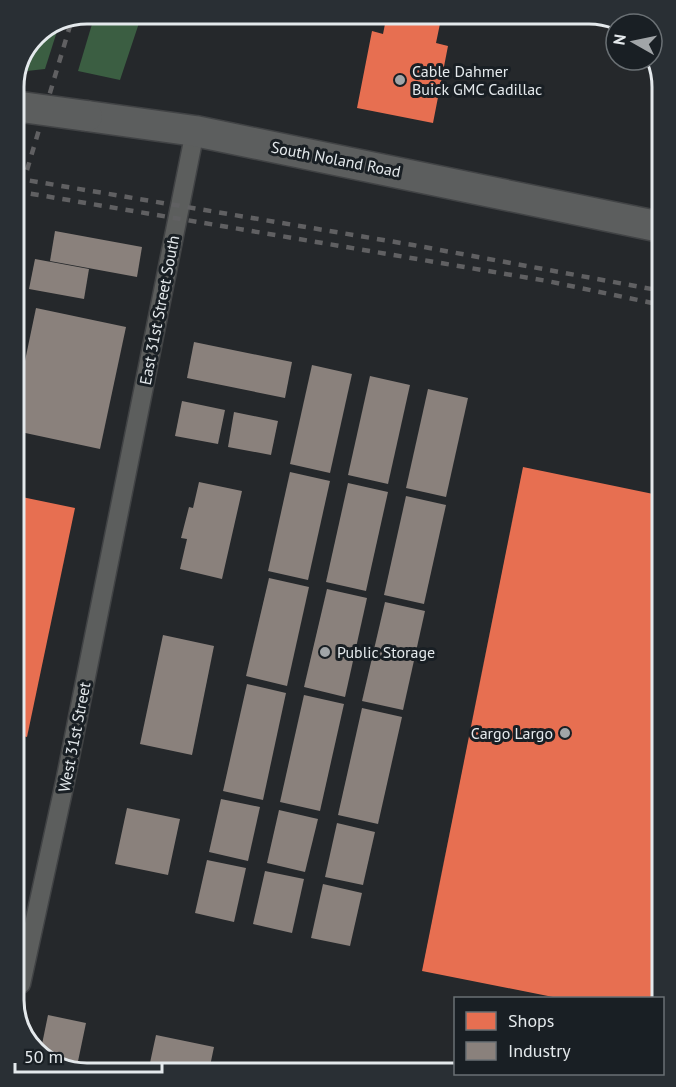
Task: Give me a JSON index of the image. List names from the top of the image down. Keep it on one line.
{"streets":{"main road":["South Noland Road"],"street":["East 31st Street South","West 31st Street"]},"crossings":[["South Noland Road","East 31st Street South"],["East 31st Street South","West 31st Street"]],"places":["Cable Dahmer Buick GMC Cadillac","Public Storage","Cargo Largo"],"legend":["Shops","Industry"],"scale_bar":"50 m","north":"left"}
